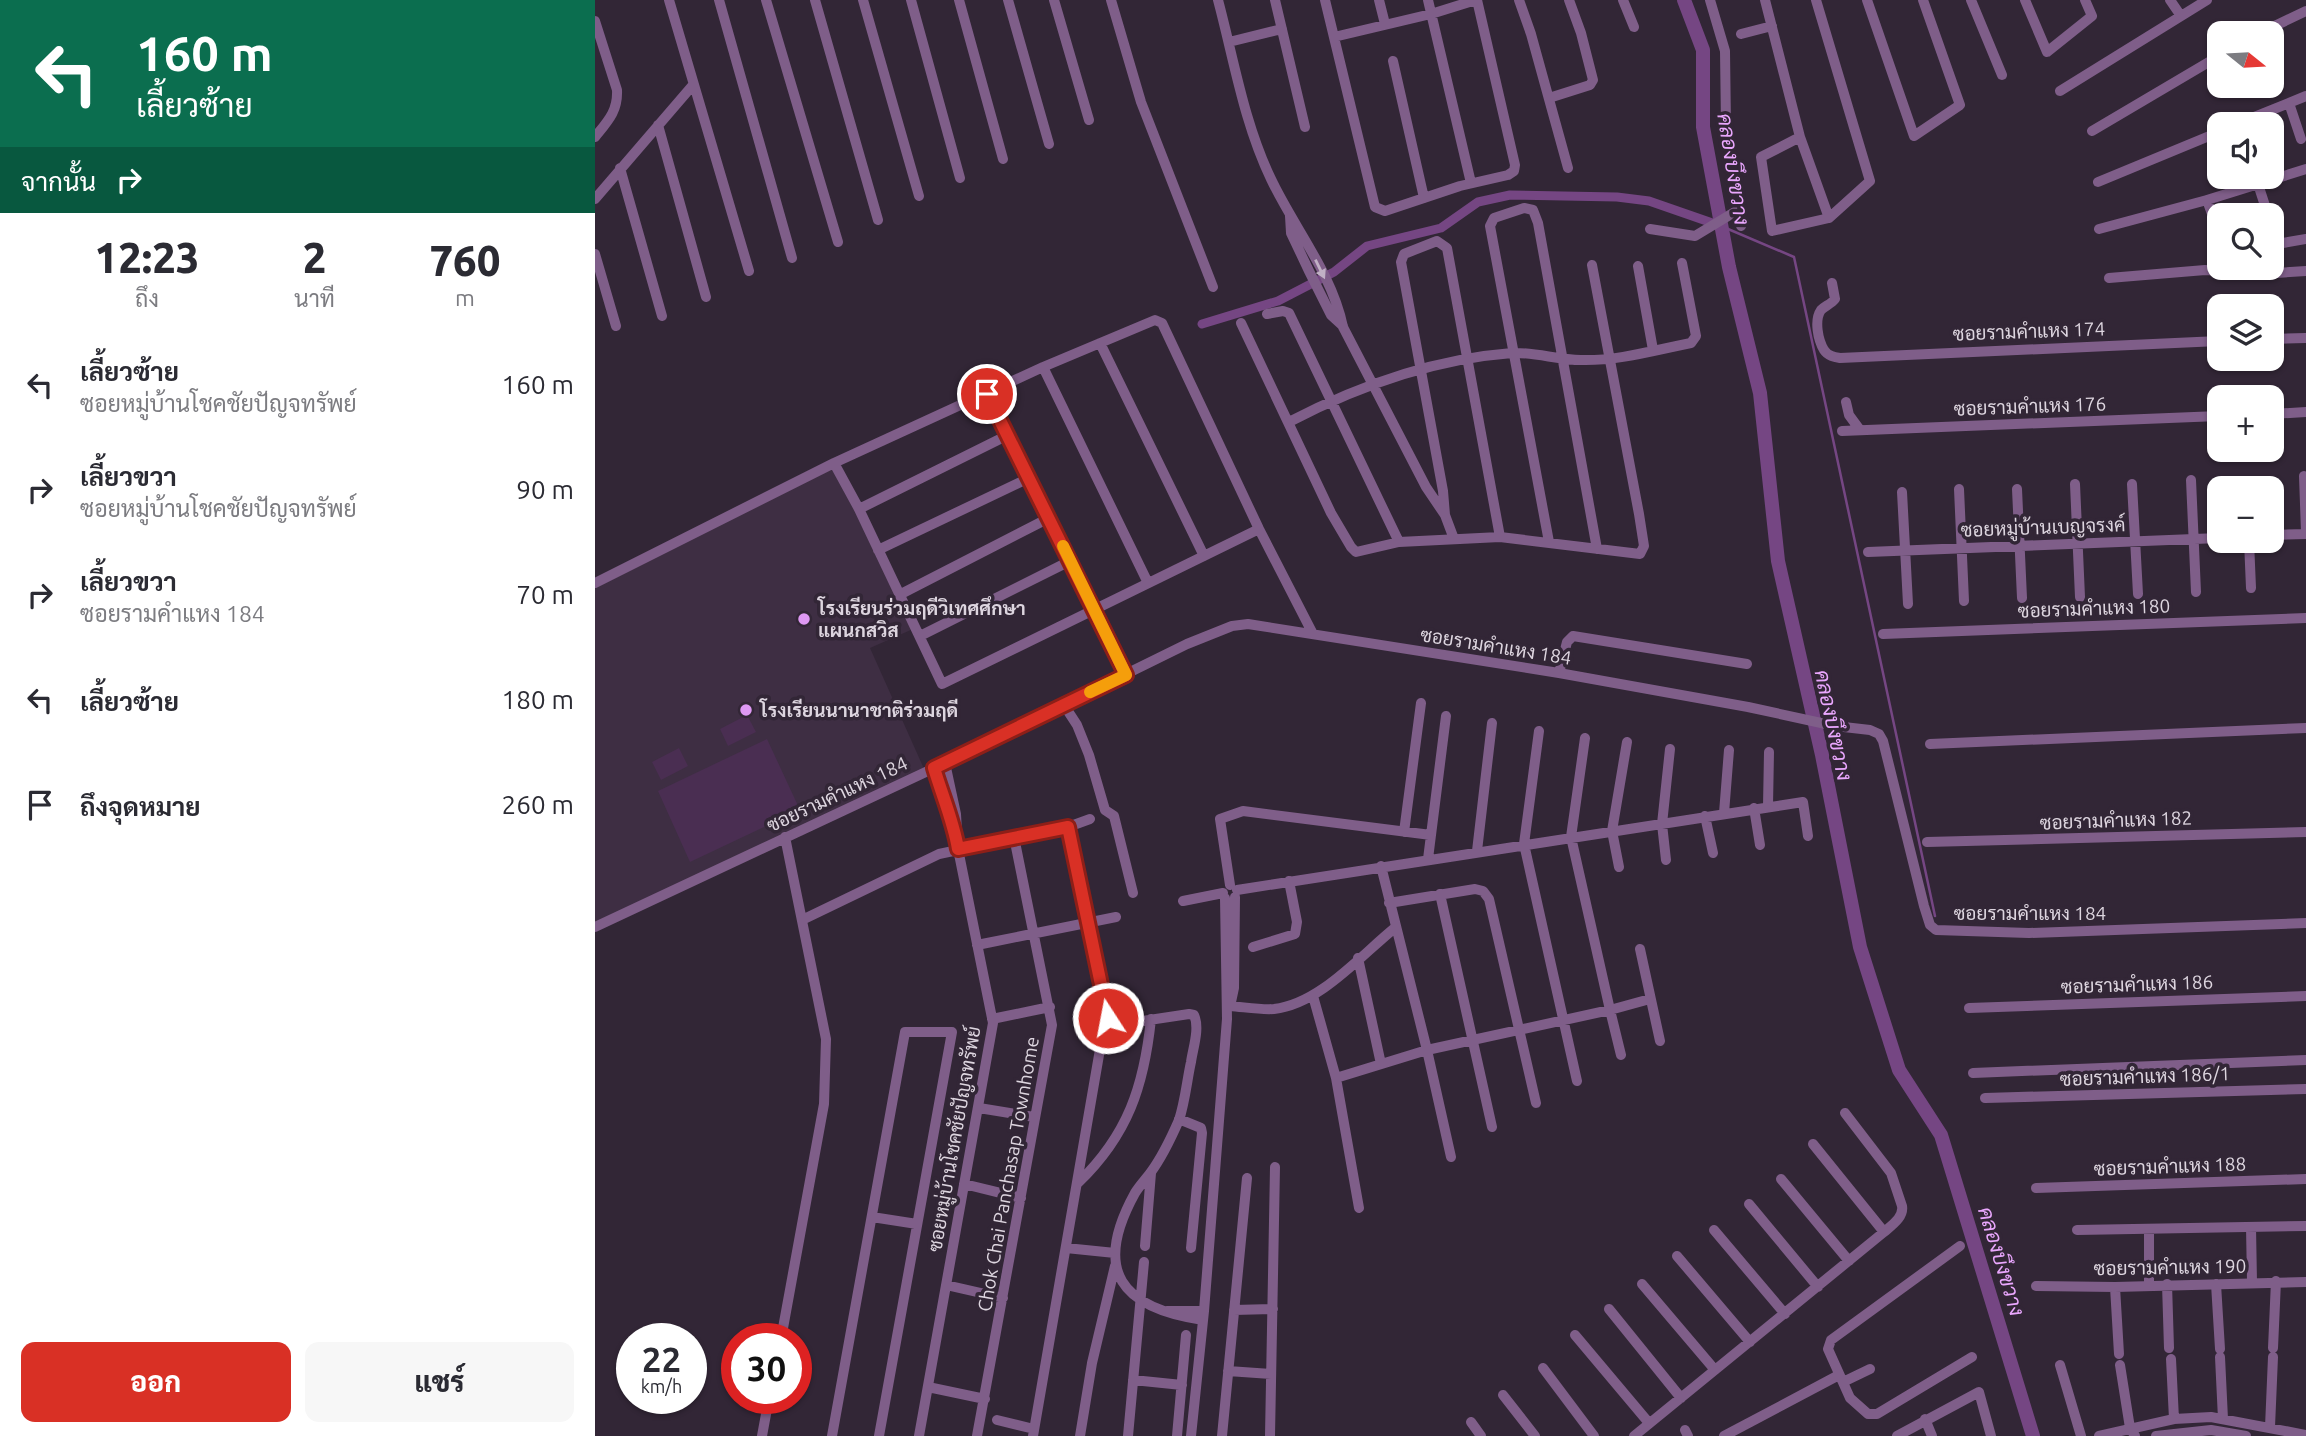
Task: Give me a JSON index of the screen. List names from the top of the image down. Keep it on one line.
{"streets":{"street":["ซอยรามคำแหง 174","ซอยรามคำแหง 176","ซอยหมู่บ้านเบญจรงค์","ซอยรามคำแหง 180","ซอยรามคำแหง 184","ซอยรามคำแหง 182","ซอยรามคำแหง 186","ซอยรามคำแหง 186/1","ซอยหมู่บ้านโชคชัยปัญจทรัพย์","ซอยรามคำแหง 188","Chok Chai Panchasap Townhome","ซอยรามคำแหง 190"]},"crossings":[["ซอยรามคำแหง 184","ซอยหมู่บ้านโชคชัยปัญจทรัพย์"]],"water":["คลองบึงขวาง"],"places":["โรงเรียนร่วมฤดีวิเทศศึกษา แผนกสวิส","โรงเรียนนานาชาติร่วมฤดี"],"north":"right","page":{"turn":["160 m","เลี้ยวซ้าย"],"map_buttons":["+","−"],"then":"จากนั้น","eta":["12:23","ถึง","2","นาที","760","m"],"list":[{"name":"เลี้ยวซ้าย","note":"ซอยหมู่บ้านโชคชัยปัญจทรัพย์","value":"160 m"},{"name":"เลี้ยวขวา","note":"ซอยหมู่บ้านโชคชัยปัญจทรัพย์","value":"90 m"},{"name":"เลี้ยวขวา","note":"ซอยรามคำแหง 184","value":"70 m"},{"name":"เลี้ยวซ้าย","value":"180 m"},{"name":"ถึงจุดหมาย","value":"260 m"}],"speed":"22 km/h","limit":"30","buttons":["ออก","แชร์"]}}
